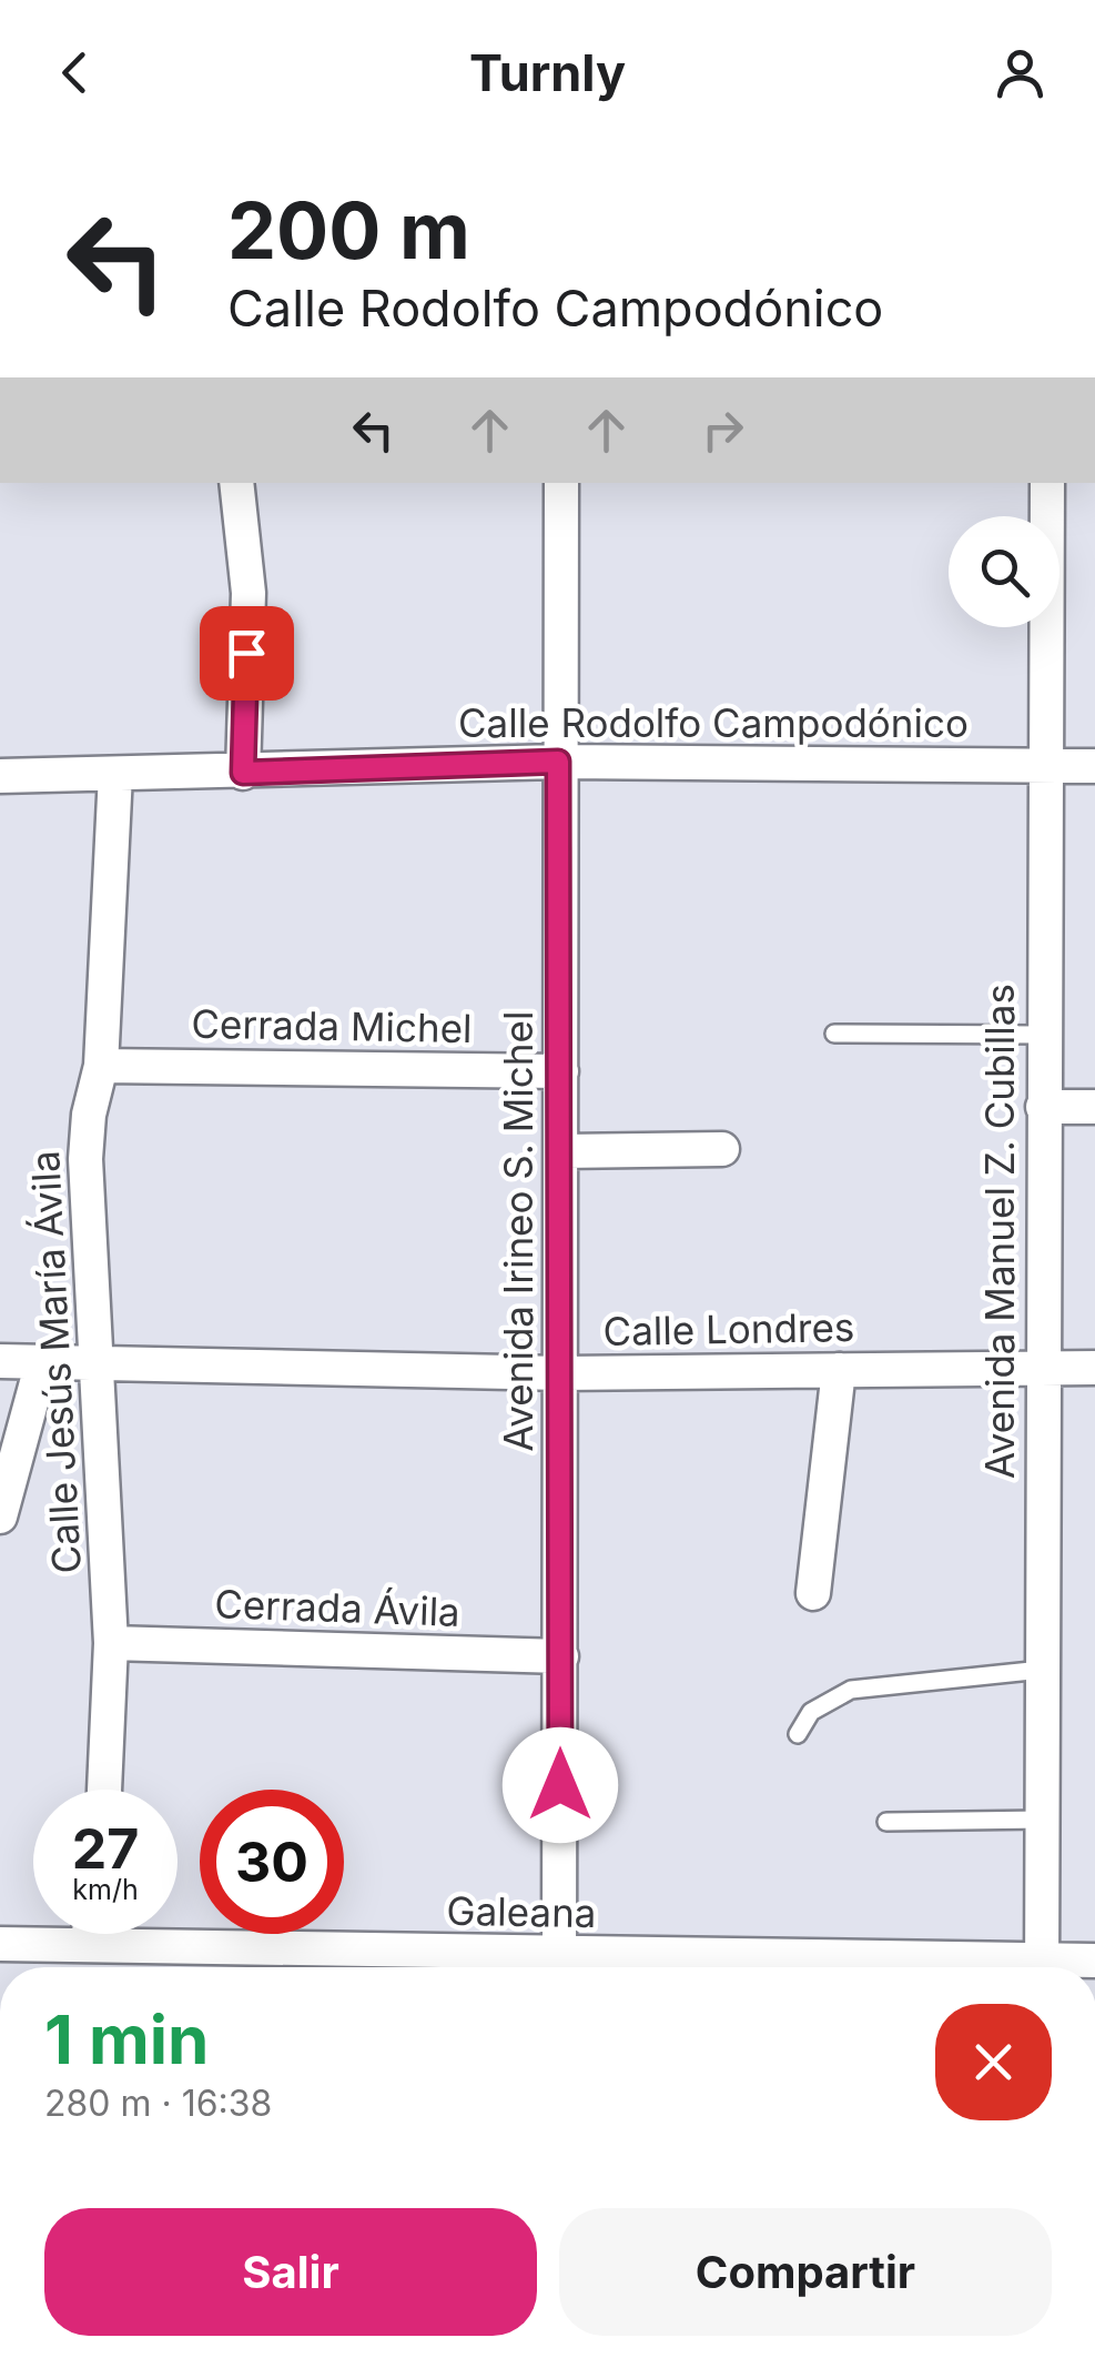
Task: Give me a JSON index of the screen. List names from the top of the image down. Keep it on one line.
{"streets":{"street":["Calle Rodolfo Campodónico","Cerrada Michel","Avenida Irineo S. Michel","Avenida Manuel Z. Cubillas","Calle Londres","Calle Jesús María Ávila","Cerrada Ávila","Galeana"]},"crossings":[["Calle Rodolfo Campodónico","Avenida Irineo S. Michel"],["Calle Rodolfo Campodónico","Avenida Manuel Z. Cubillas"],["Calle Rodolfo Campodónico","Calle Jesús María Ávila"],["Cerrada Michel","Avenida Irineo S. Michel"],["Cerrada Michel","Calle Jesús María Ávila"],["Avenida Irineo S. Michel","Calle Londres"],["Avenida Irineo S. Michel","Cerrada Ávila"],["Avenida Manuel Z. Cubillas","Calle Londres"],["Calle Londres","Calle Jesús María Ávila"],["Calle Jesús María Ávila","Cerrada Ávila"]],"page":{"header":"Turnly","turn":["200 m","Calle Rodolfo Campodónico"],"speed":"27 km/h","limit":"30","heading":["1 min","280 m · 16:38"],"buttons":["Salir","Compartir"]}}
